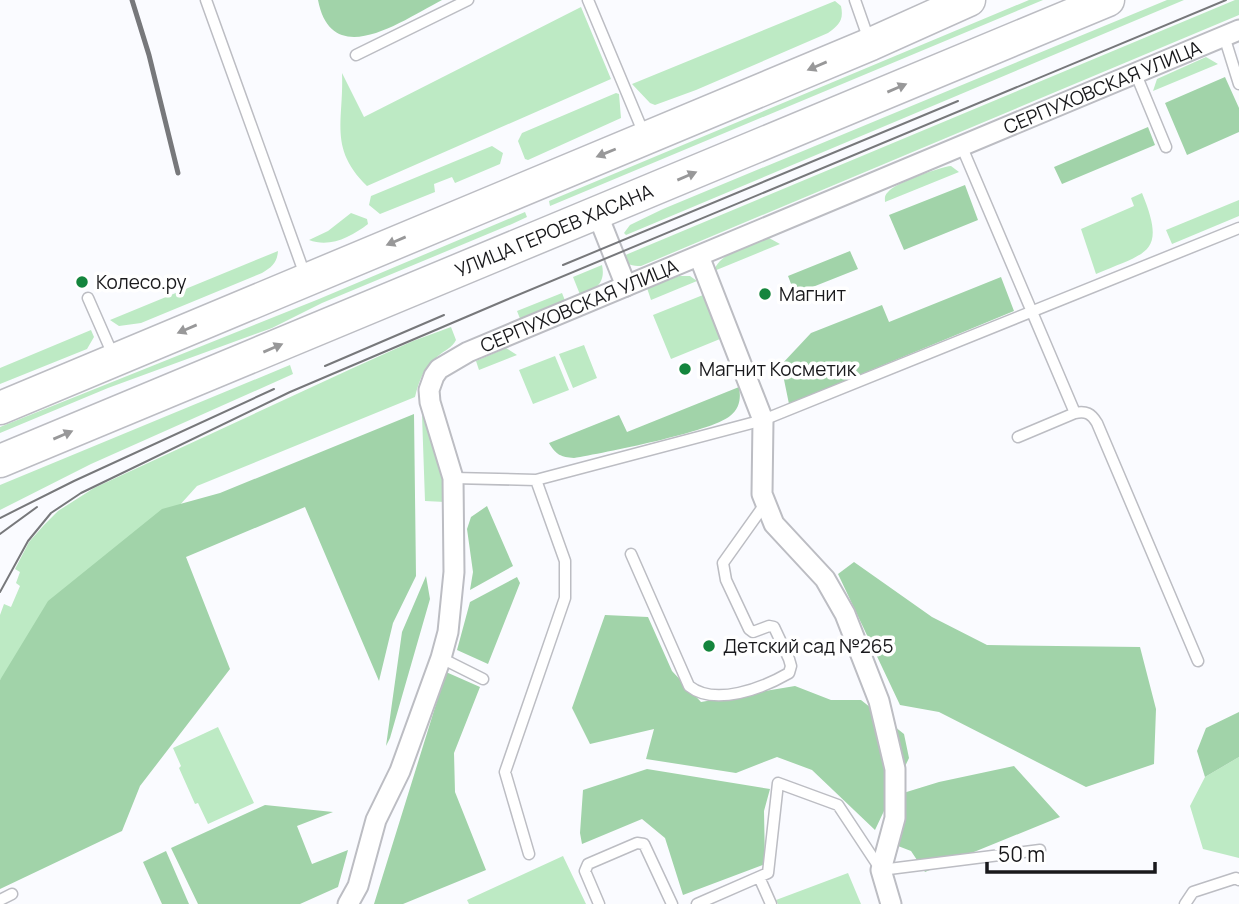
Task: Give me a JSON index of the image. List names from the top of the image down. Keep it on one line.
{"streets":{"main road":["УЛИЦА ГЕРОЕВ ХАСАНА"],"street":["СЕРПУХОВСКАЯ УЛИЦА"]},"places":["Колесо.ру","Магнит","Магнит Косметик","Детский сад №265"],"scale_bar":"50 m"}
